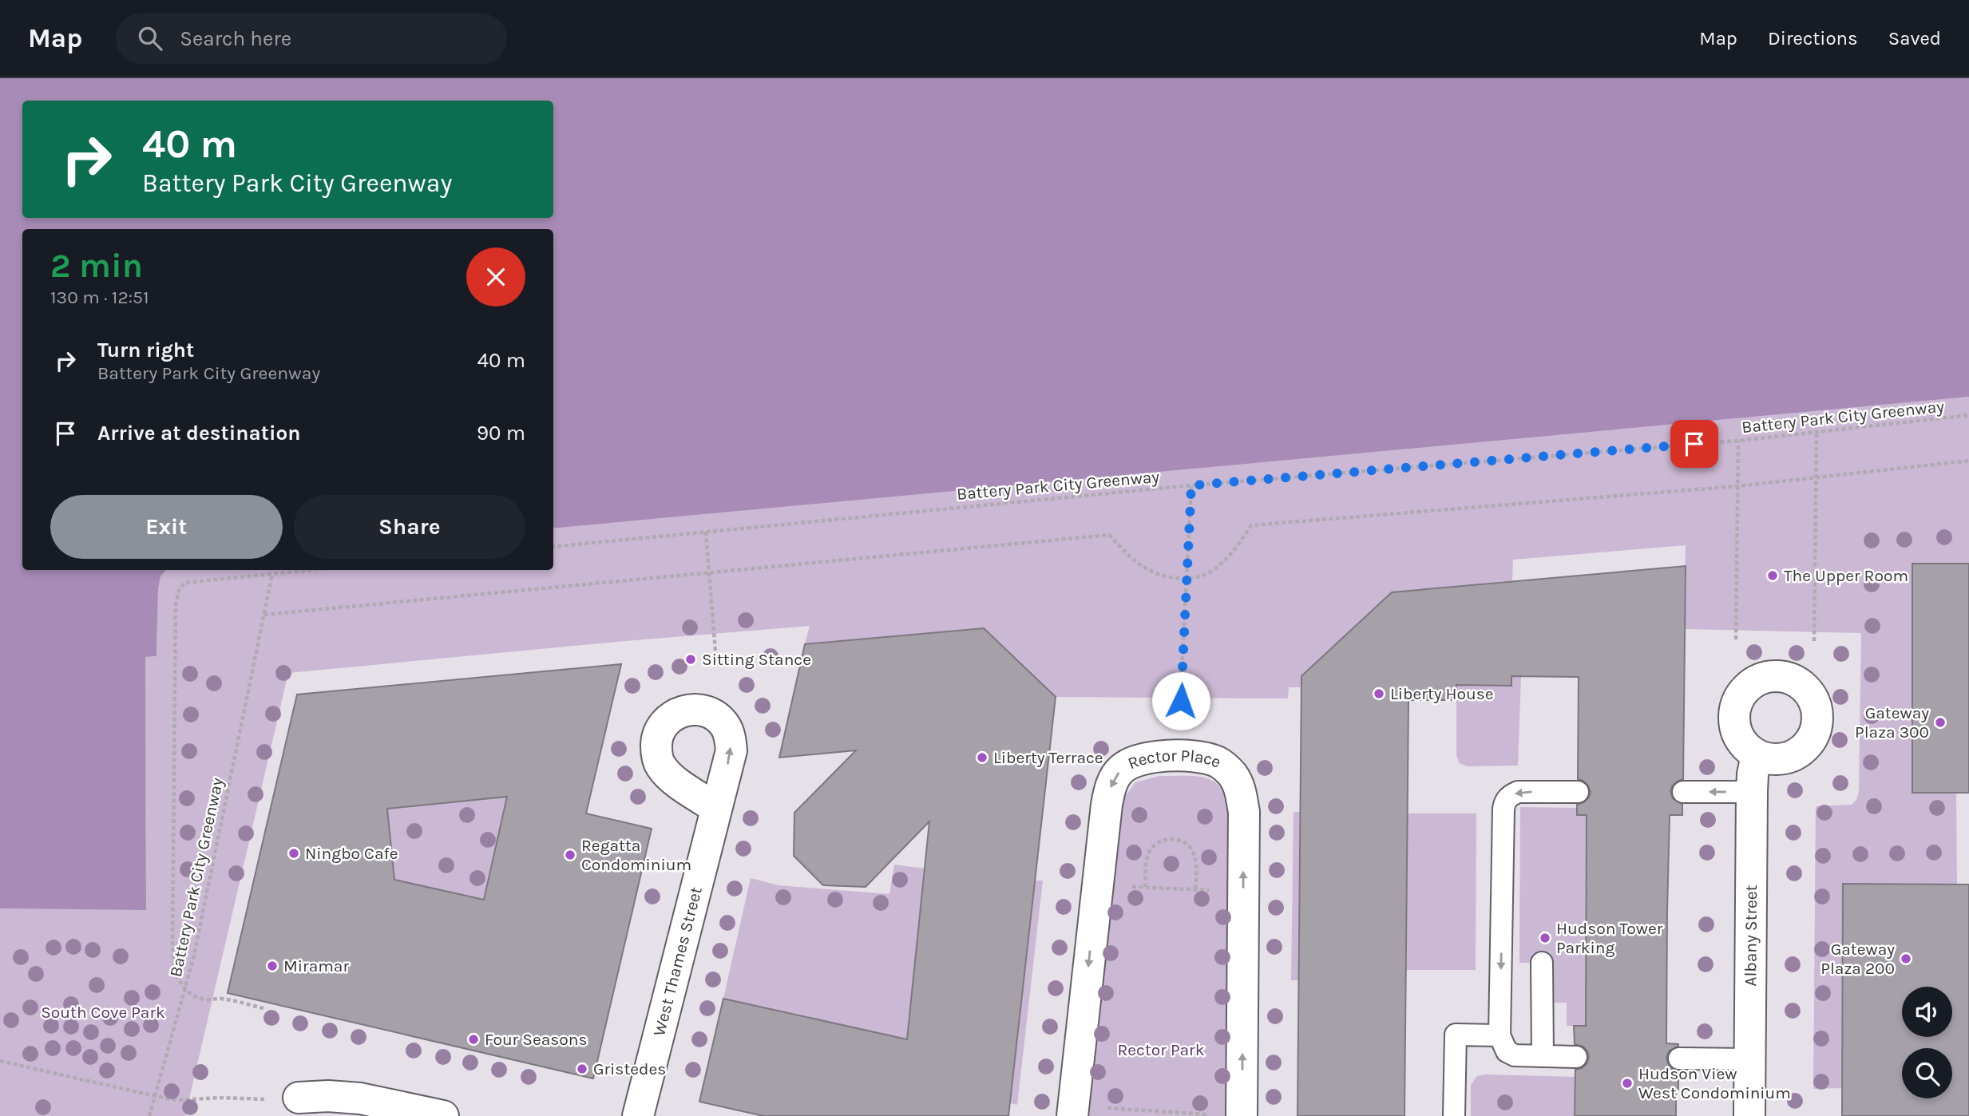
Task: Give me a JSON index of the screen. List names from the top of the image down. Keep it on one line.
{"streets":{"street":["Rector Place","Albany Street","West Thames Street"],"path":["Battery Park City Greenway"]},"parks":["South Cove Park","Rector Park"],"places":["The Upper Room","Sitting Stance","Liberty House","Gateway Plaza 300","Liberty Terrace","Ningbo Cafe","Regatta Condominium","Hudson Tower Parking","Gateway Plaza 200","Miramar","Four Seasons","Gristedes","Hudson View West Condominium"],"page":{"header":"Map","search":"Search here","nav":["Map","Directions","Saved"],"turn":["40 m","Battery Park City Greenway"],"heading":["2 min","130 m · 12:51"],"list":[{"name":"Turn right","note":"Battery Park City Greenway","value":"40 m"},{"name":"Arrive at destination","value":"90 m"}],"buttons":["Exit","Share"]}}
